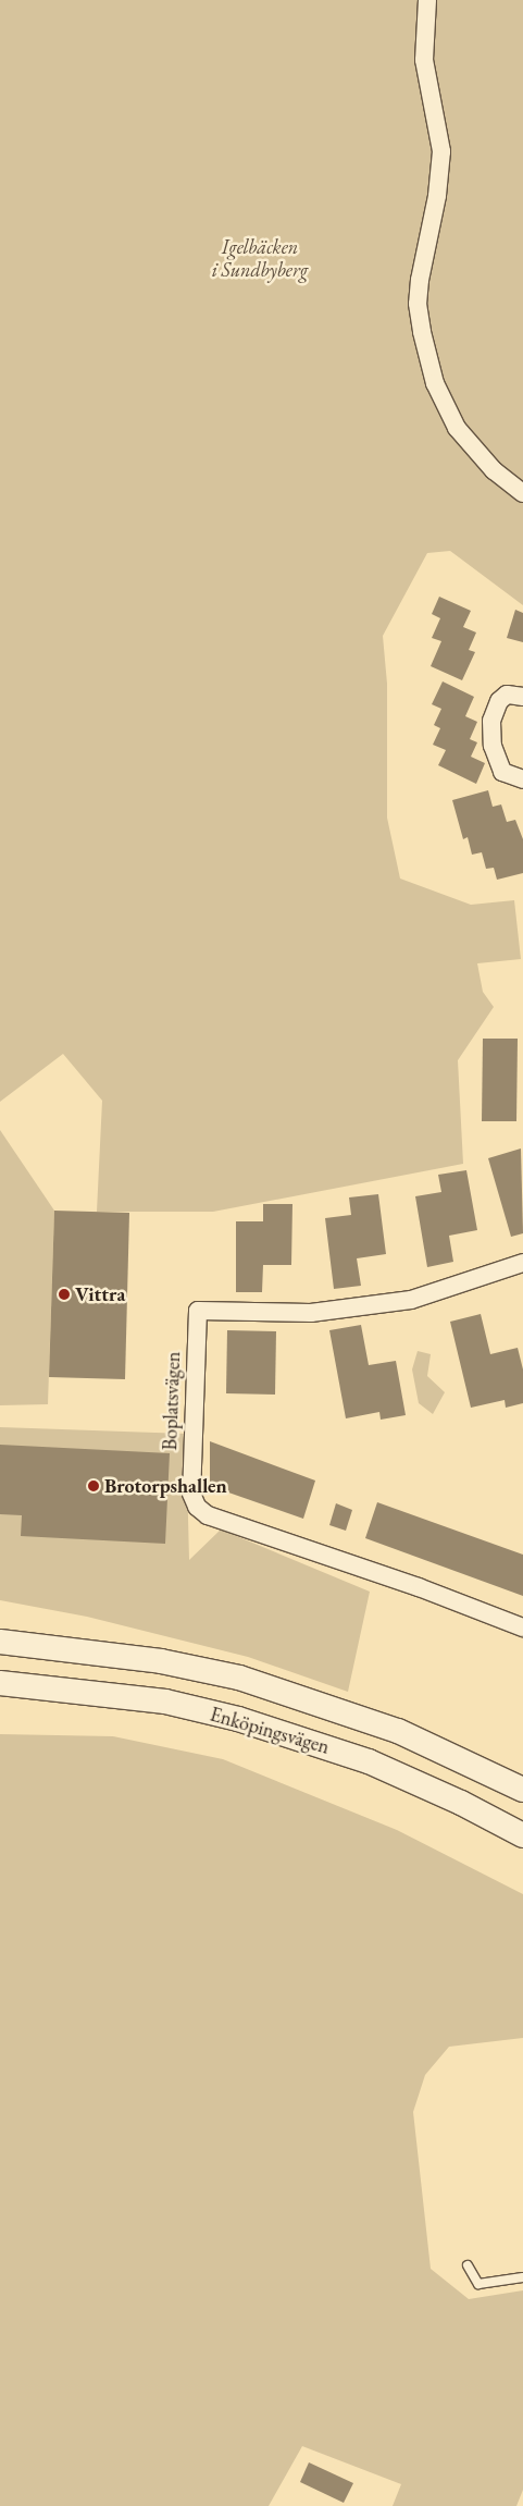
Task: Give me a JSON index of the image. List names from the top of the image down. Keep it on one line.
{"streets":{"main road":["Enköpingsvägen"],"street":["Boplatsvägen"]},"parks":["Igelbäcken i Sundbyberg"],"places":["Vittra","Brotorpshallen"]}
